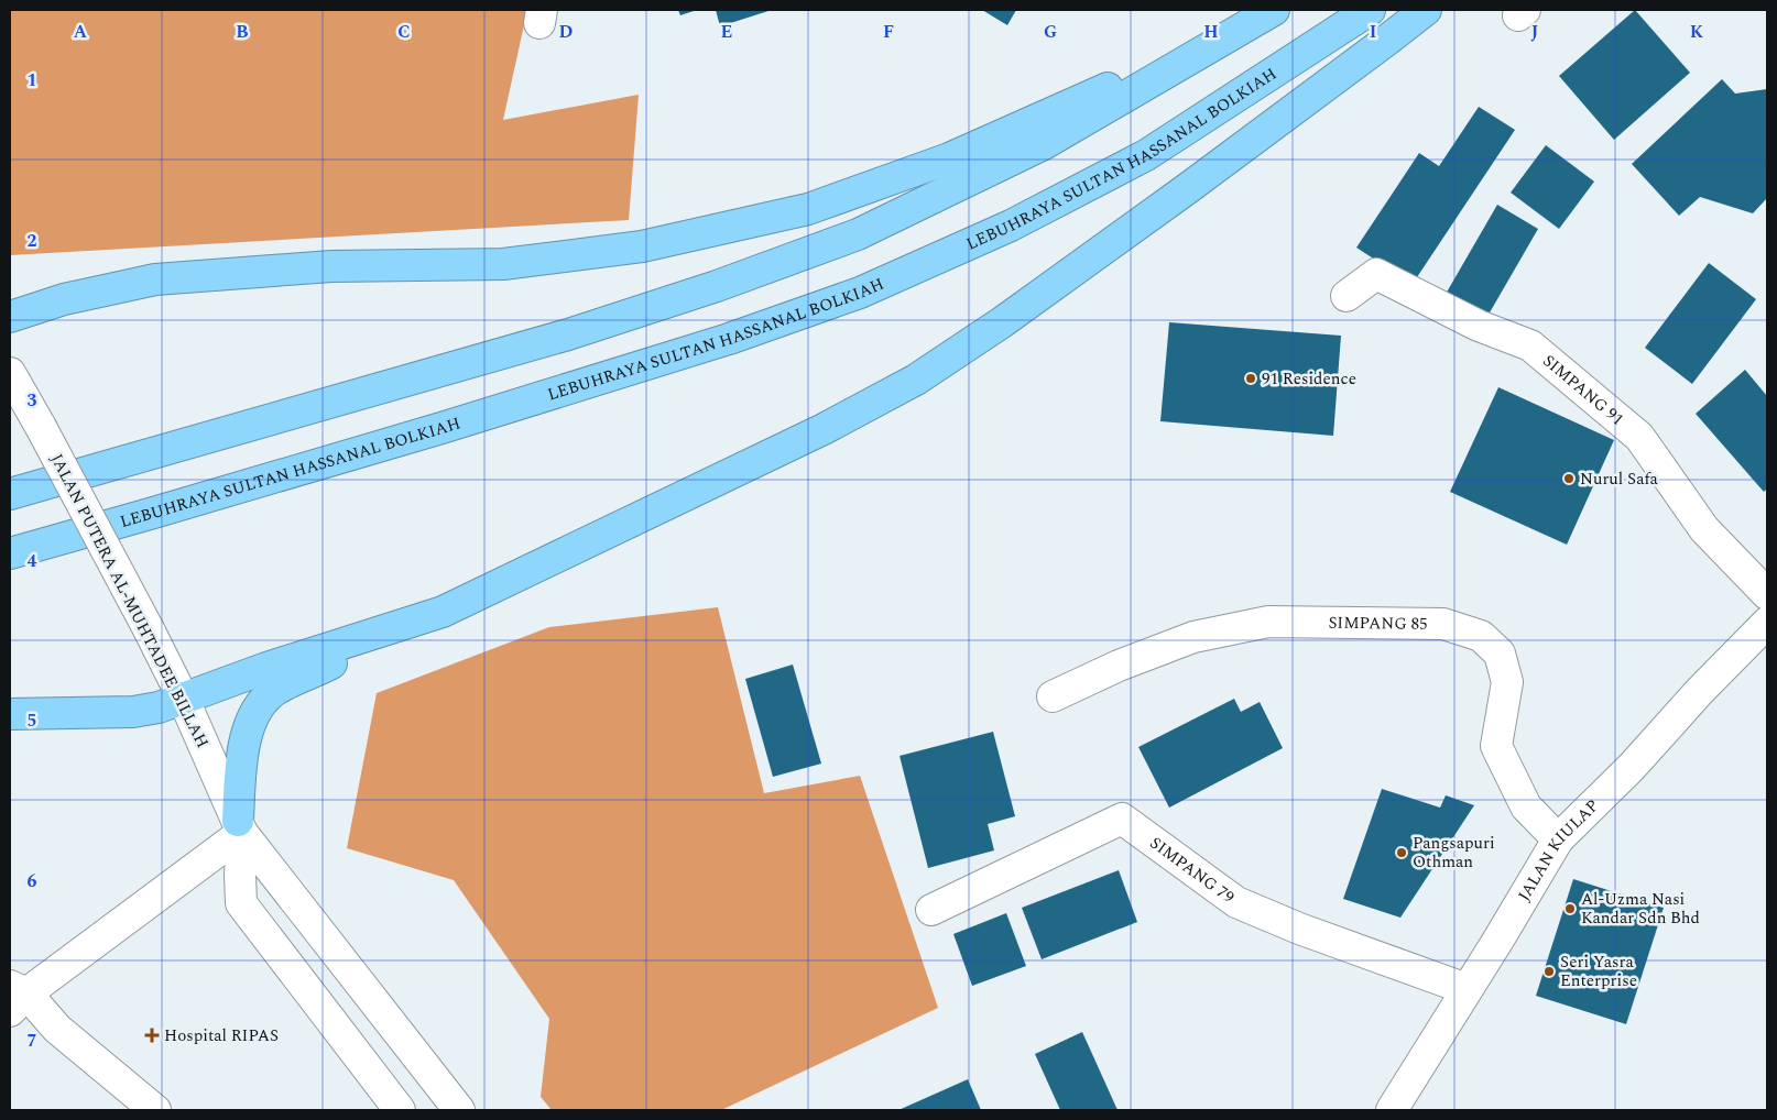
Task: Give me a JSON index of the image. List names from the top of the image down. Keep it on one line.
{"streets":{"highway":["LEBUHRAYA SULTAN HASSANAL BOLKIAH"],"street":["SIMPANG 91","JALAN PUTERA AL-MUHTADEE BILLAH","SIMPANG 85","JALAN KIULAP","SIMPANG 79"]},"crossings":[["SIMPANG 85","JALAN KIULAP"],["JALAN KIULAP","SIMPANG 79"]],"places":{"other":["91 Residence","Nurul Safa","Pangsapuri Othman","Al-Uzma Nasi Kandar Sdn Bhd","Seri Yasra Enterprise"],"health":["Hospital RIPAS"]},"grid":{"columns":["A","B","C","D","E","F","G","H","I","J","K"],"rows":["1","2","3","4","5","6","7"]}}
